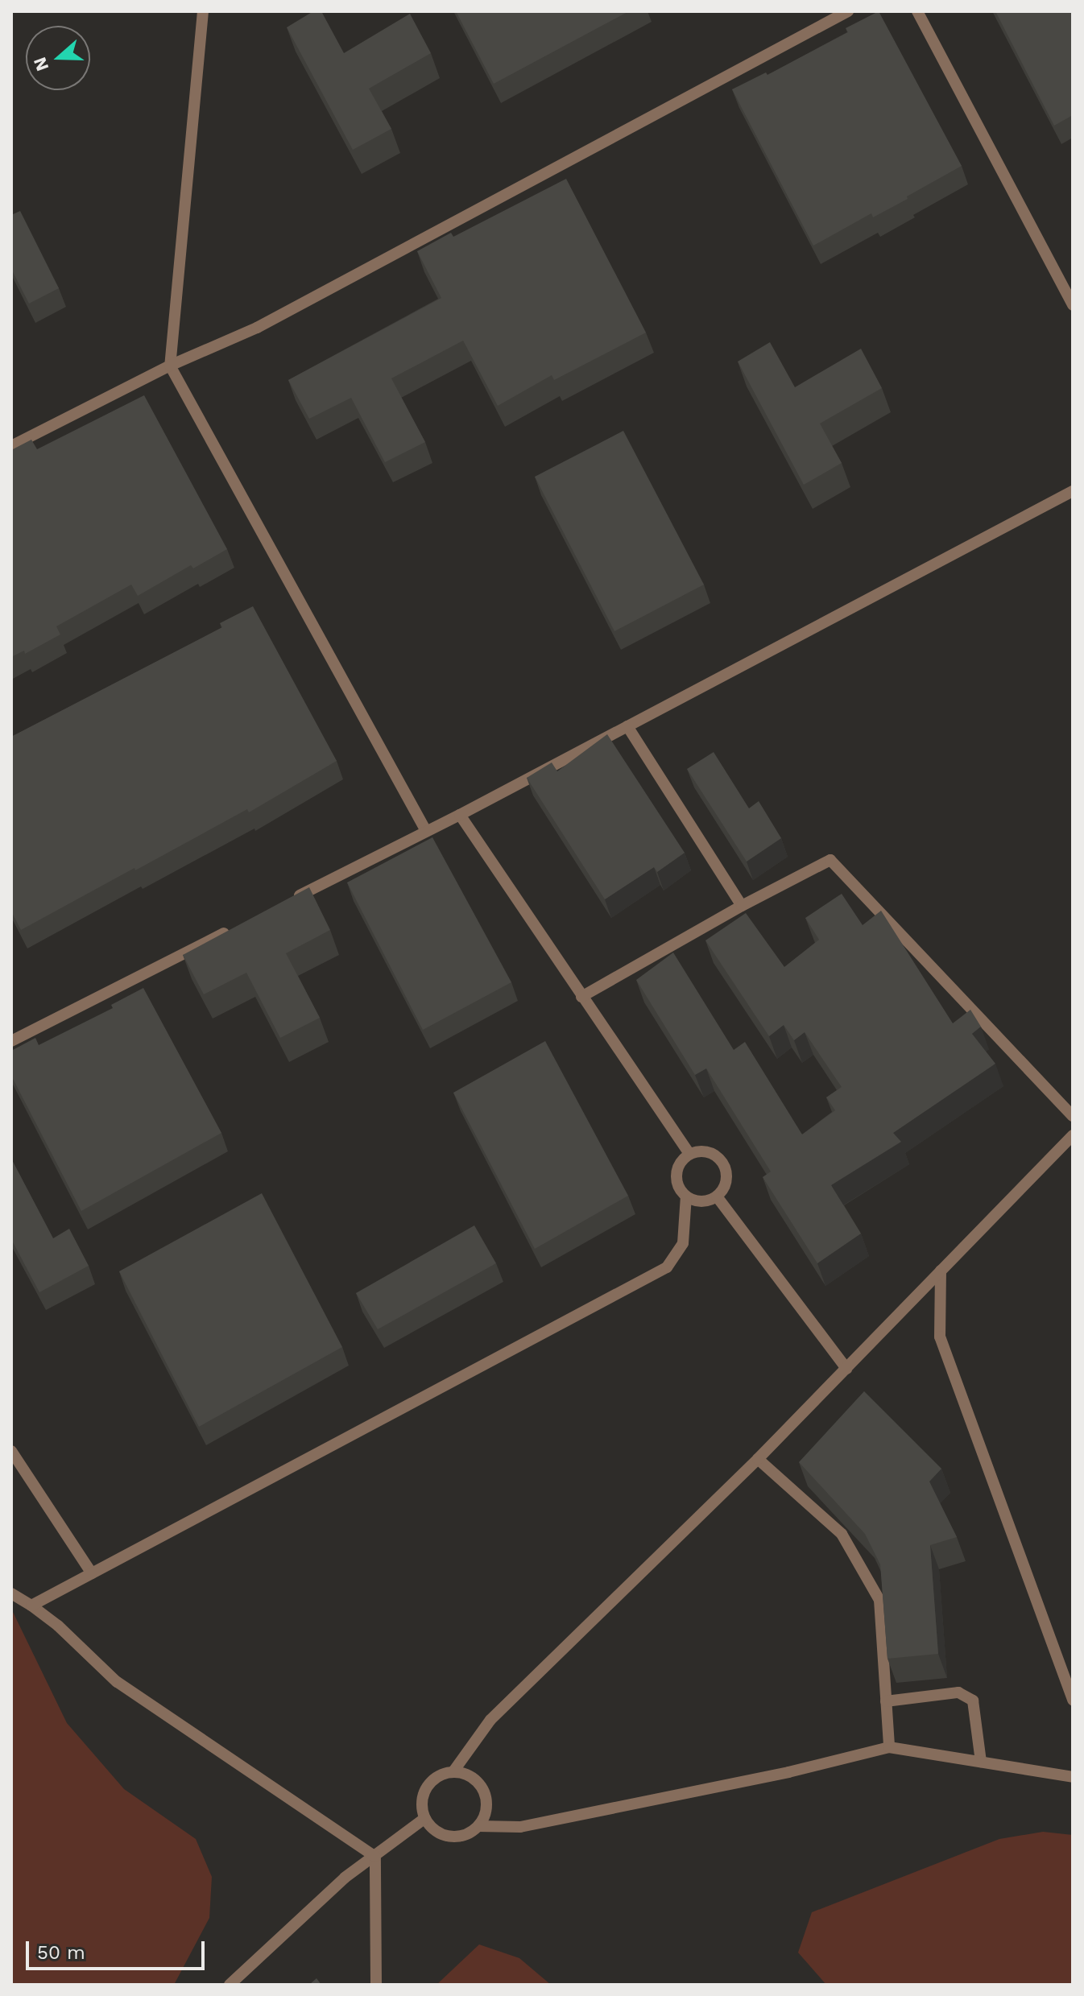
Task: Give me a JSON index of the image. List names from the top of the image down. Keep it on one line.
{"scale_bar":"50 m","north":"left"}
